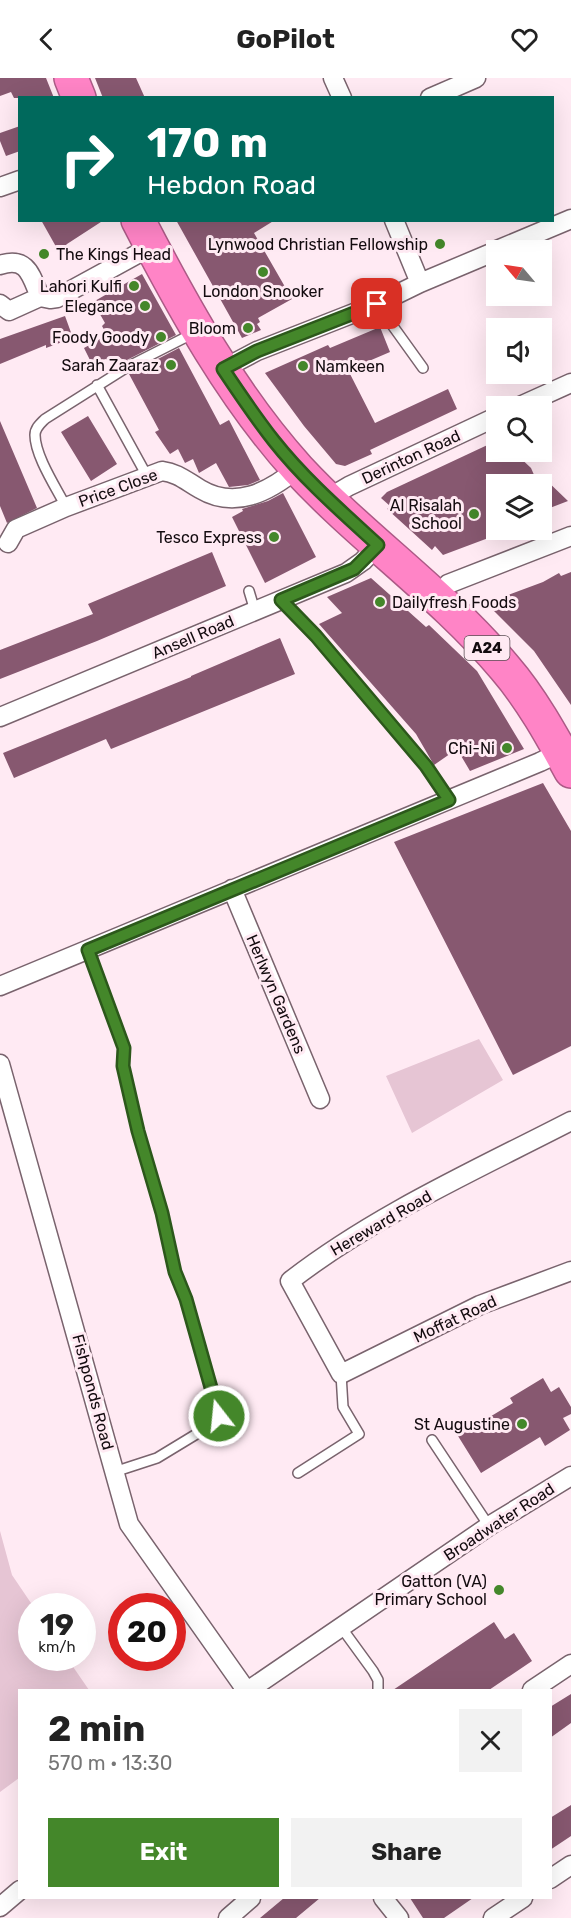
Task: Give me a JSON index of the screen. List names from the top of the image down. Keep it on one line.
{"streets":{"highway":["A24"],"street":["Derinton Road","Price Close","Ansell Road","Herlwyn Gardens","Hereward Road","Moffat Road","Fishponds Road","Broadwater Road"]},"crossings":[["Derinton Road","A24"],["Price Close","A24"],["Ansell Road","A24"],["Hereward Road","Moffat Road"]],"places":["Lynwood Christian Fellowship","The Kings Head","London Snooker","Lahori Kulfi","Elegance","Bloom","Foody Goody","Sarah Zaaraz","Namkeen","Al Risalah School","Tesco Express","Dailyfresh Foods","Chi-Ni","St Augustine","Gatton (VA) Primary School"],"north":"top left","page":{"header":"GoPilot","turn":["170 m","Hebdon Road"],"speed":"19 km/h","limit":"20","heading":["2 min","570 m · 13:30"],"buttons":["Exit","Share"]}}
